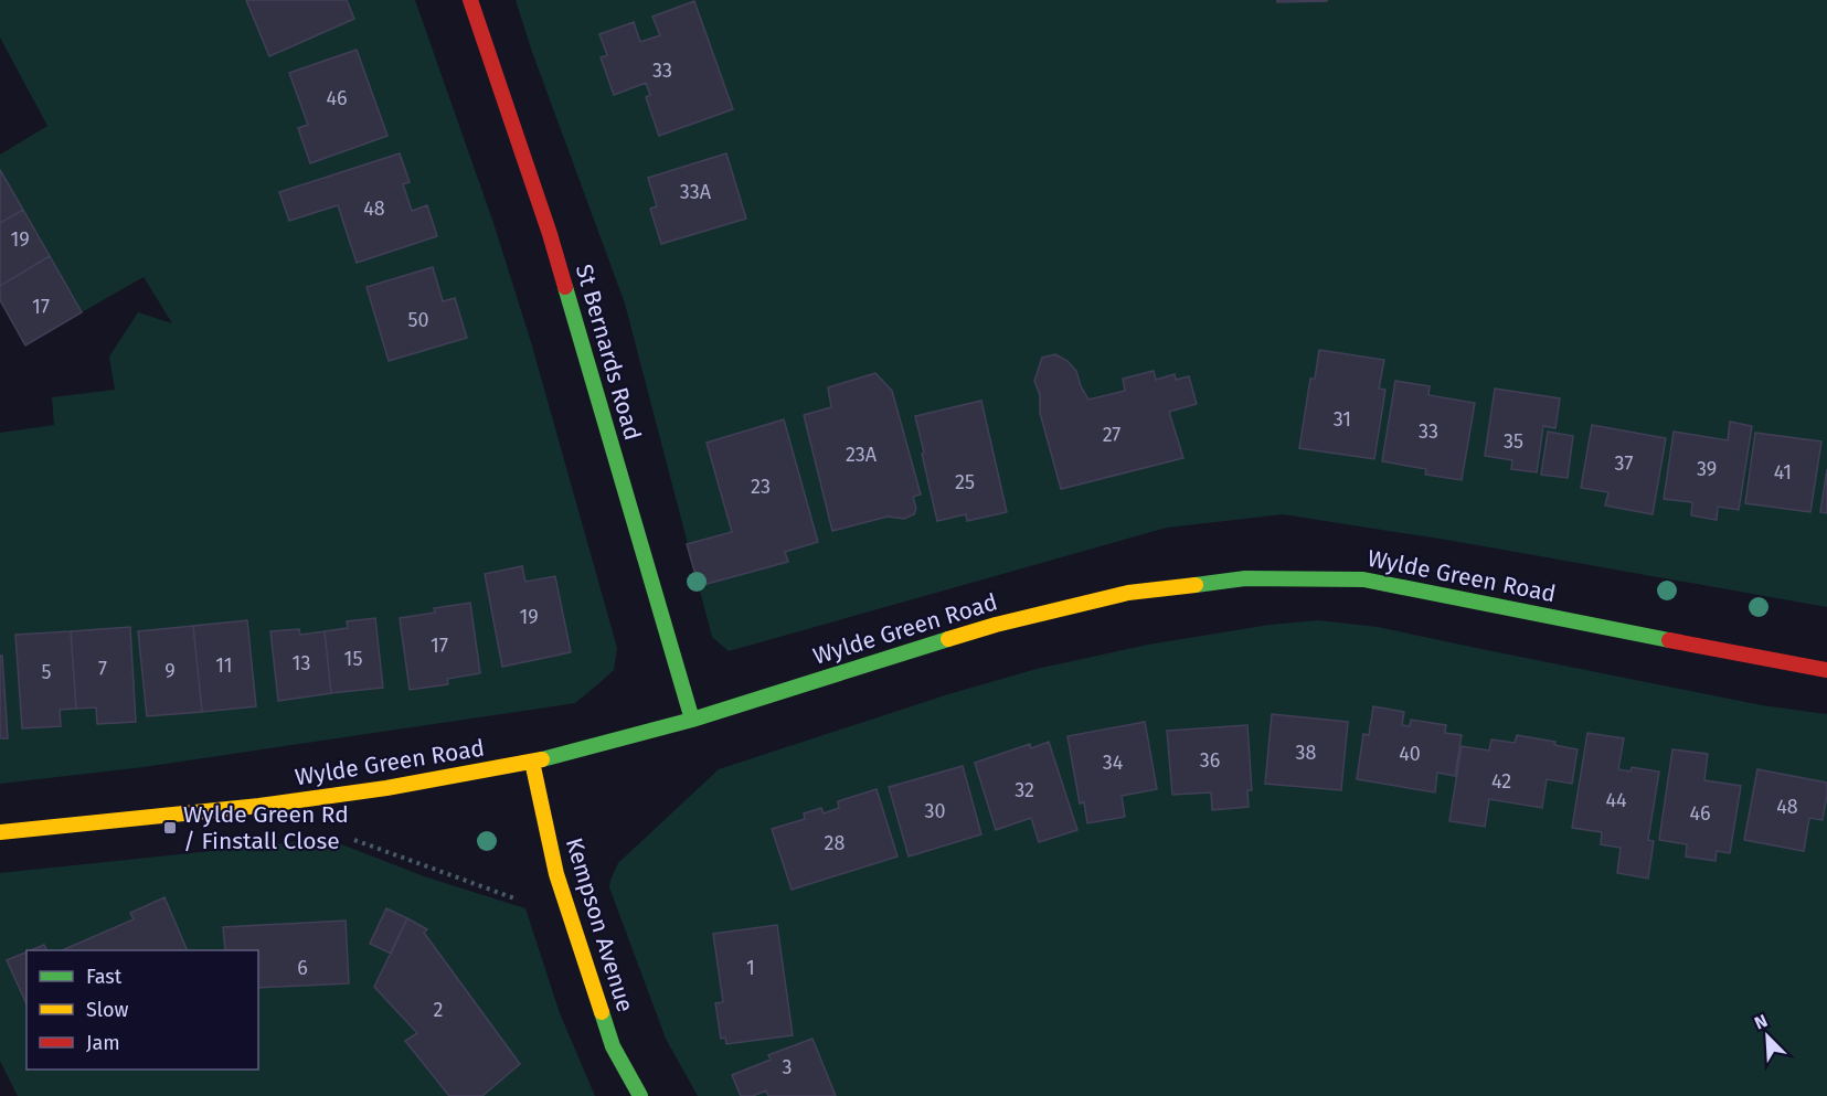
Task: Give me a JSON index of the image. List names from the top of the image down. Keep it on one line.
{"streets":{"street":["St Bernards Road","Wylde Green Road","Kempson Avenue"]},"crossings":[["St Bernards Road","Wylde Green Road"],["Wylde Green Road","Kempson Avenue"]],"places":{"transit":["Wylde Green Rd / Finstall Close"]},"house_numbers":["33","46","33A","48","19","17","50","31","33","27","35","23A","37","39","41","25","23","19","17","15","13","11","7","9","5","38","40","36","34","42","32","44","48","30","46","28","6","1","2","3"],"legend":["Fast","Slow","Jam"],"north":"top left"}
